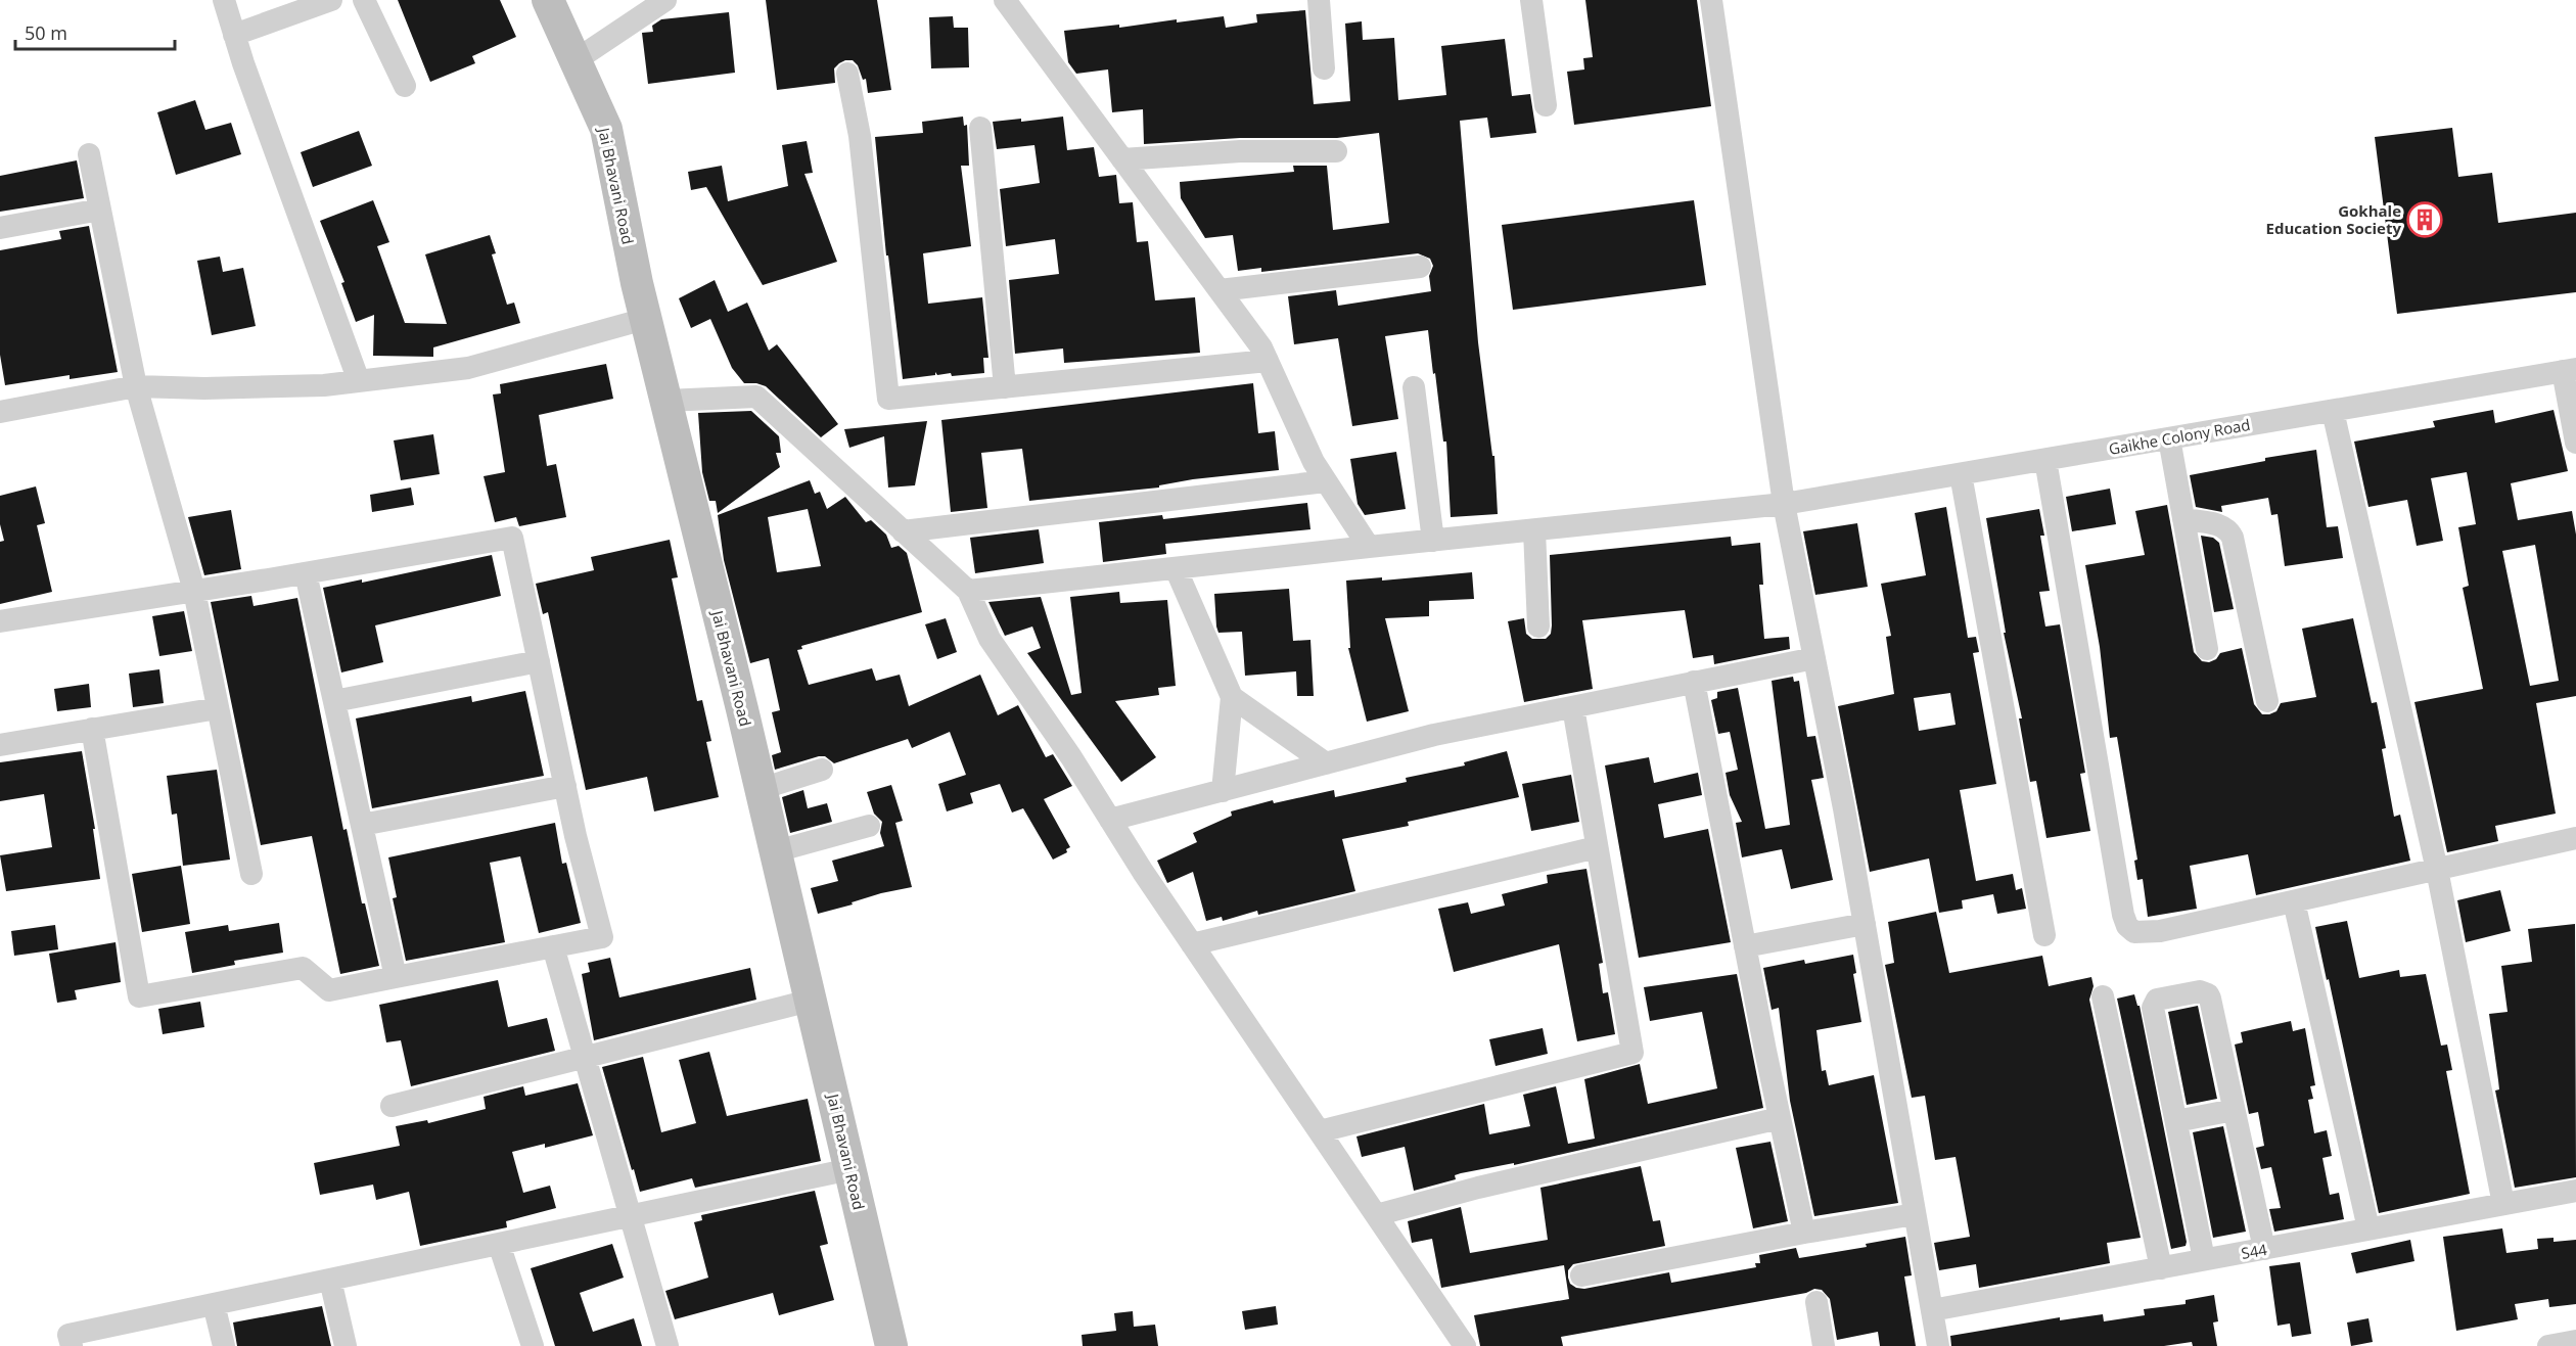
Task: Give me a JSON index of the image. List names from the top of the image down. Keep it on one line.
{"streets":{"street":["Jai Bhavani Road","Gaikhe Colony Road","S44"]},"places":{"building":["Gokhale Education Society"]},"scale_bar":"50 m"}
